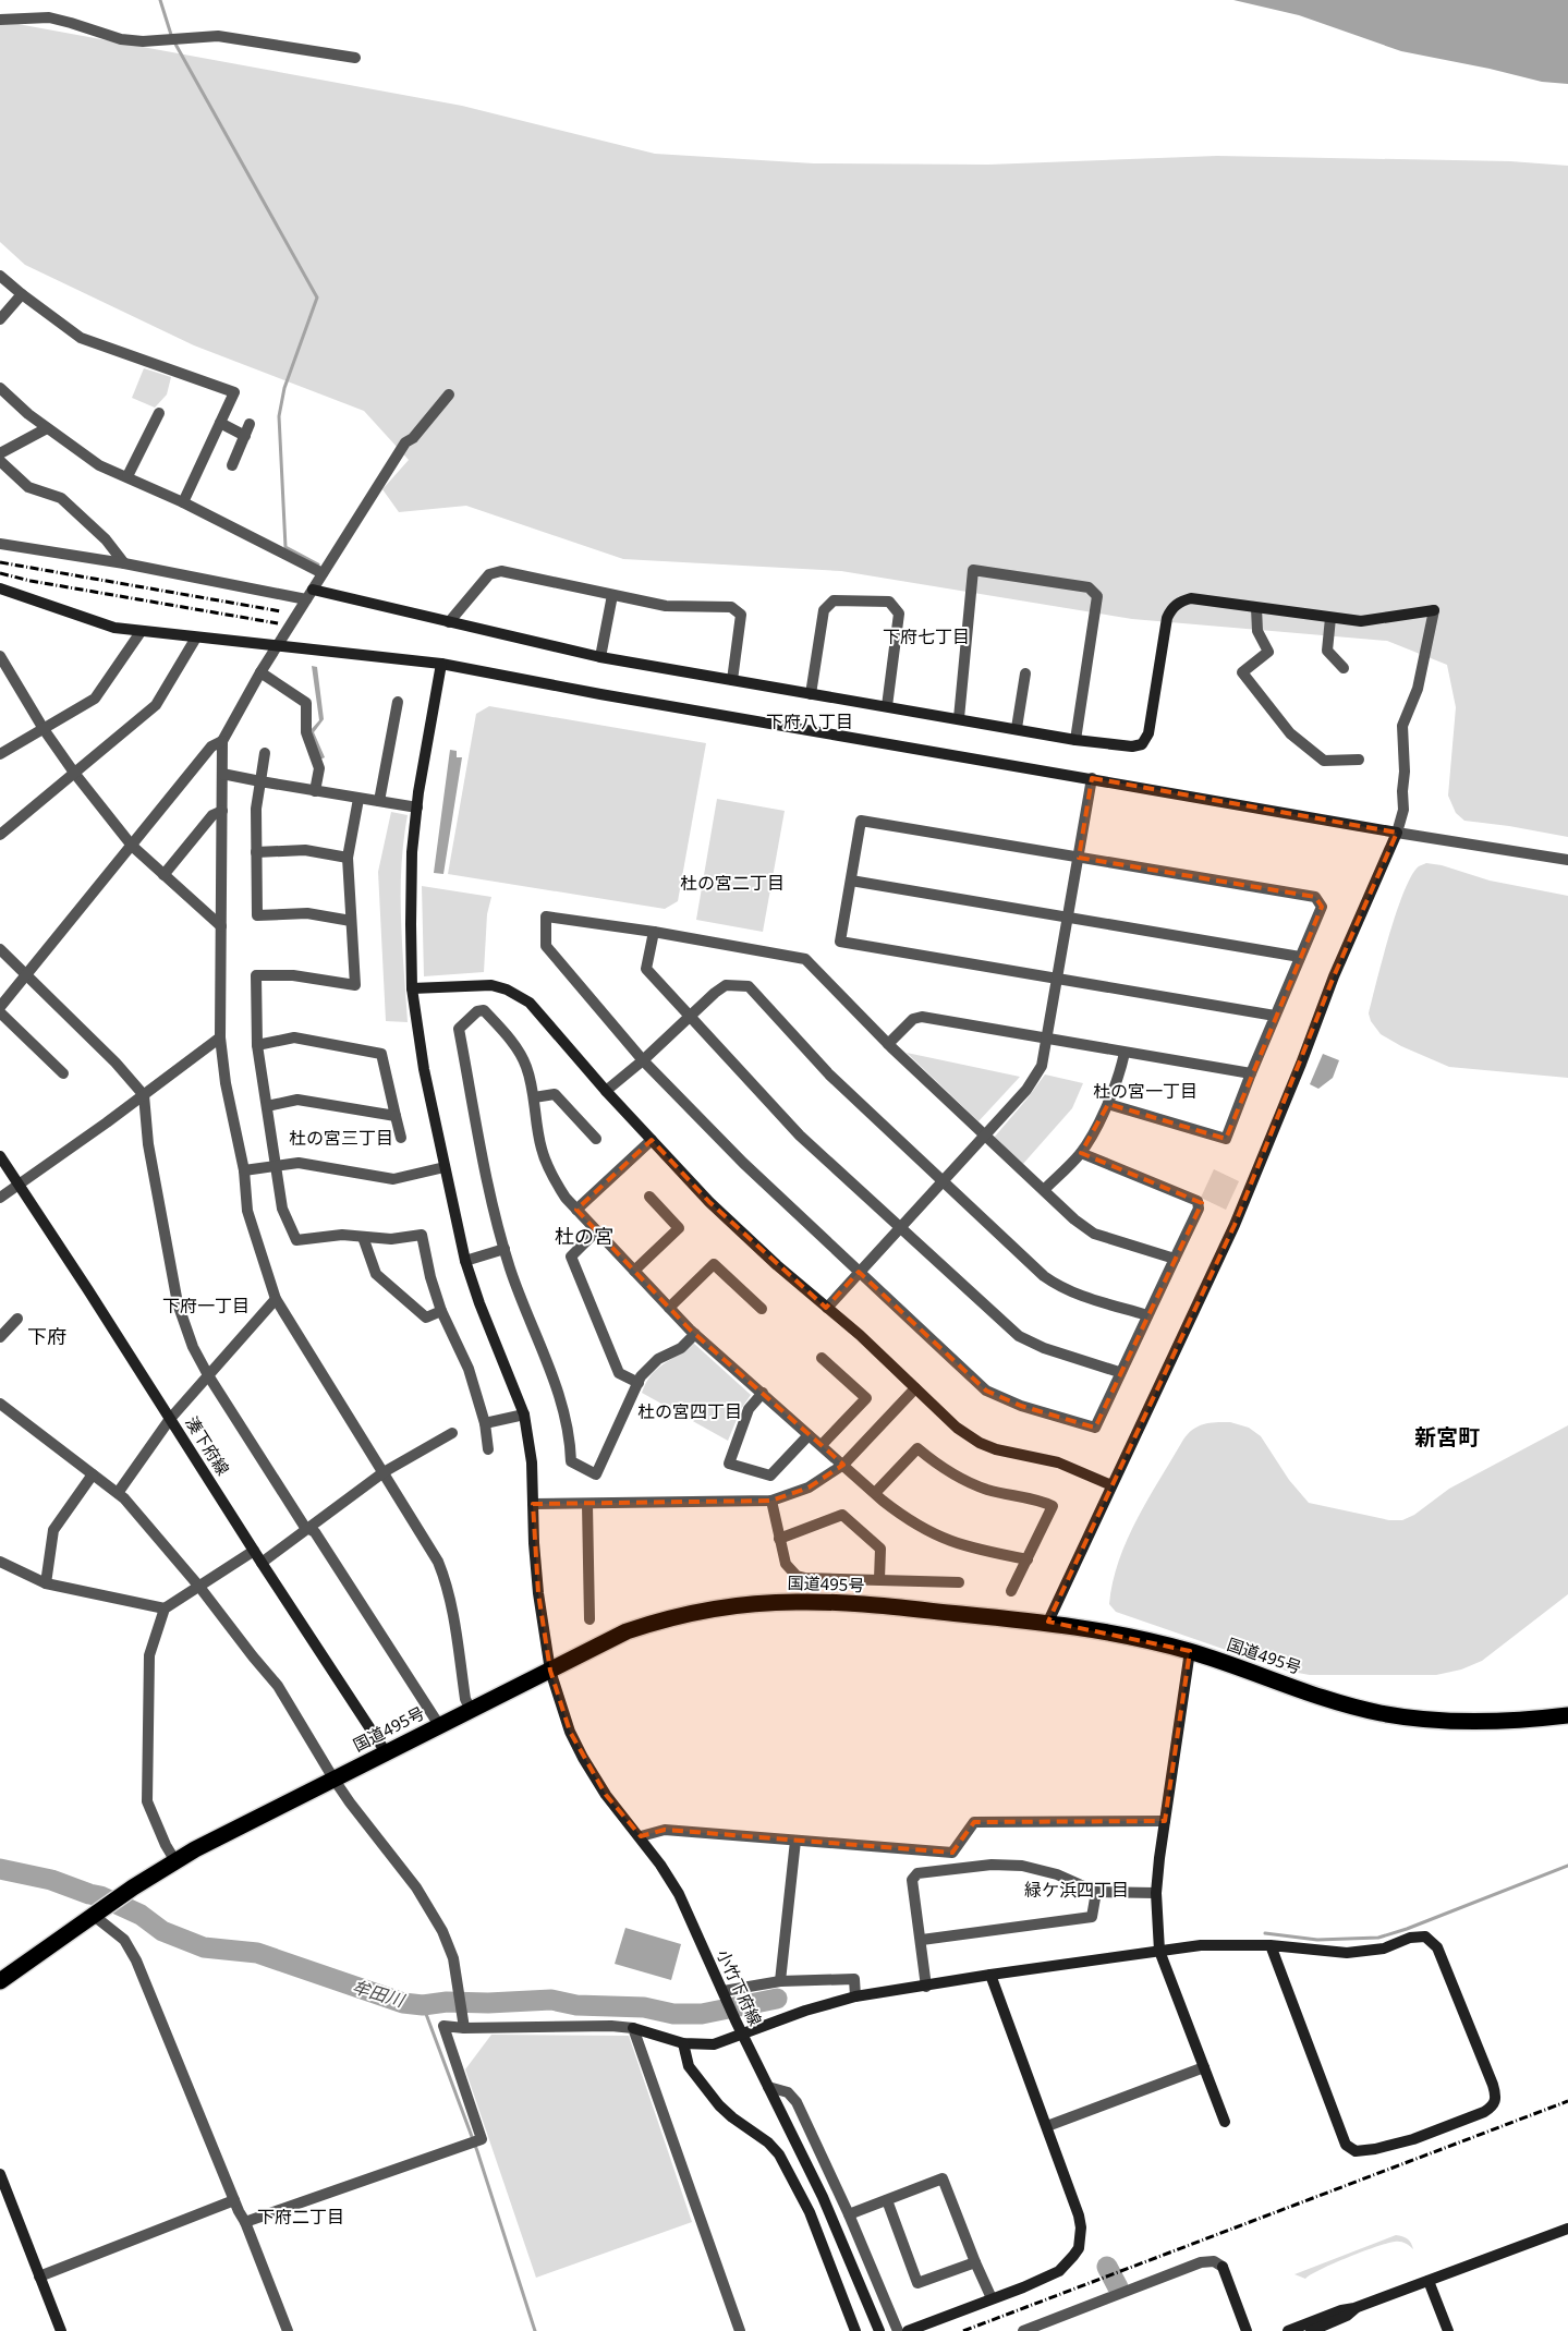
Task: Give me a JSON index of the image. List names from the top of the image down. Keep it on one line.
{"streets":{"highway":["国道495号"],"street":["湊下府線","小竹下府線"]},"crossings":[["湊下府線","国道495号"],["国道495号","小竹下府線"]],"districts":["下府七丁目","下府八丁目","杜の宮二丁目","杜の宮一丁目","杜の宮三丁目","杜の宮","下府一丁目","下府","杜の宮四丁目","新宮町","緑ケ浜四丁目","下府二丁目"],"water":["牟田川"]}
